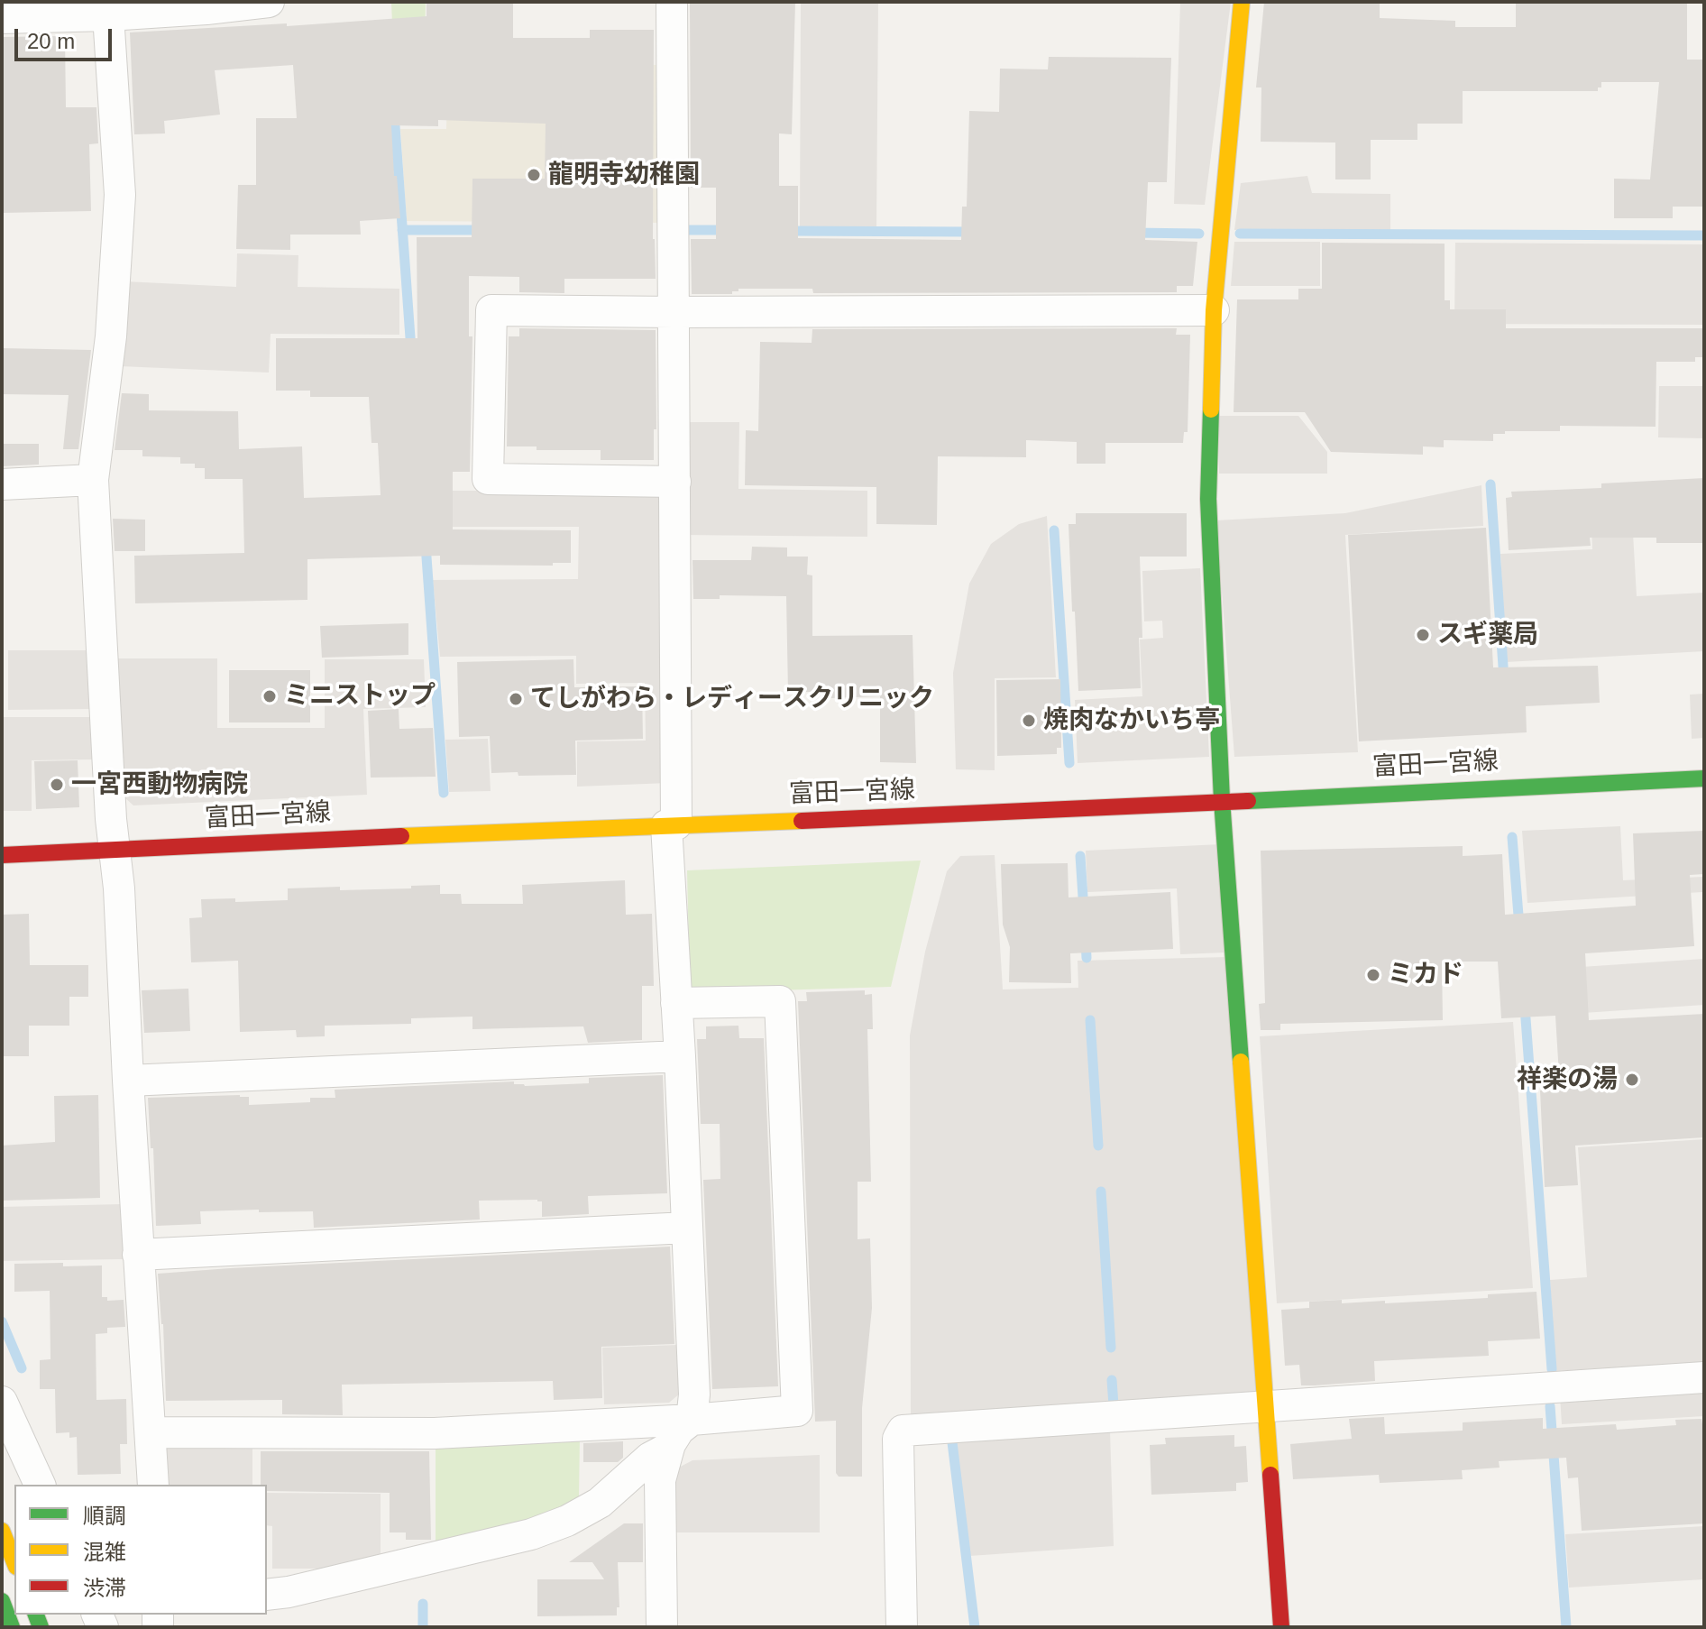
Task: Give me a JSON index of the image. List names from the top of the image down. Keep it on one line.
{"streets":{"main road":["富田一宮線"]},"places":["龍明寺幼稚園","スギ薬局","ミニストップ","てしがわら・レディースクリニック","焼肉なかいち亭","一宮西動物病院","ミカド","祥楽の湯"],"legend":["順調","混雑","渋滞"],"scale_bar":"20 m"}
